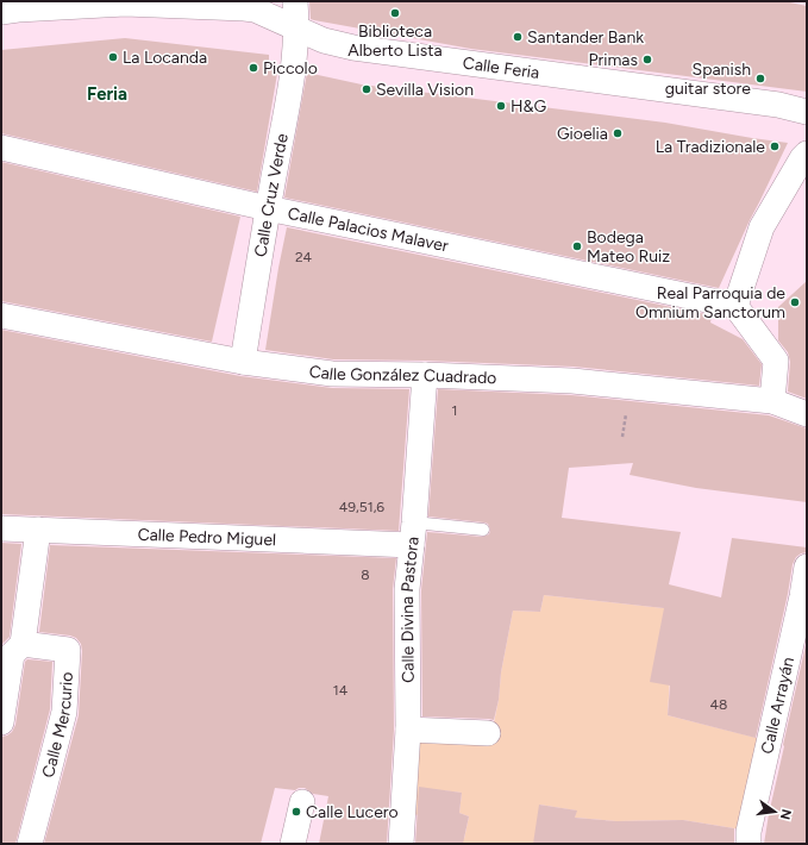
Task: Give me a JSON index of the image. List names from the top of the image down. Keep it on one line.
{"streets":{"street":["Calle Feria","Calle Cruz Verde","Calle Palacios Malaver","Calle González Cuadrado","Calle Pedro Miguel","Calle Divina Pastora","Calle Arrayán","Calle Mercurio"]},"crossings":[["Calle Feria","Calle Cruz Verde"],["Calle Cruz Verde","Calle Palacios Malaver"],["Calle Cruz Verde","Calle González Cuadrado"],["Calle González Cuadrado","Calle Divina Pastora"],["Calle Pedro Miguel","Calle Divina Pastora"]],"districts":["Feria"],"places":["Biblioteca Alberto Lista","Santander Bank","La Locanda","Primas","Piccolo","Spanish guitar store","Sevilla Vision","H&G","Gioelia","La Tradizionale","Bodega Mateo Ruiz","Real Parroquia de Omnium Sanctorum","Calle Lucero"],"house_numbers":["24","1","49,51,6","8","14","48"],"north":"right"}
